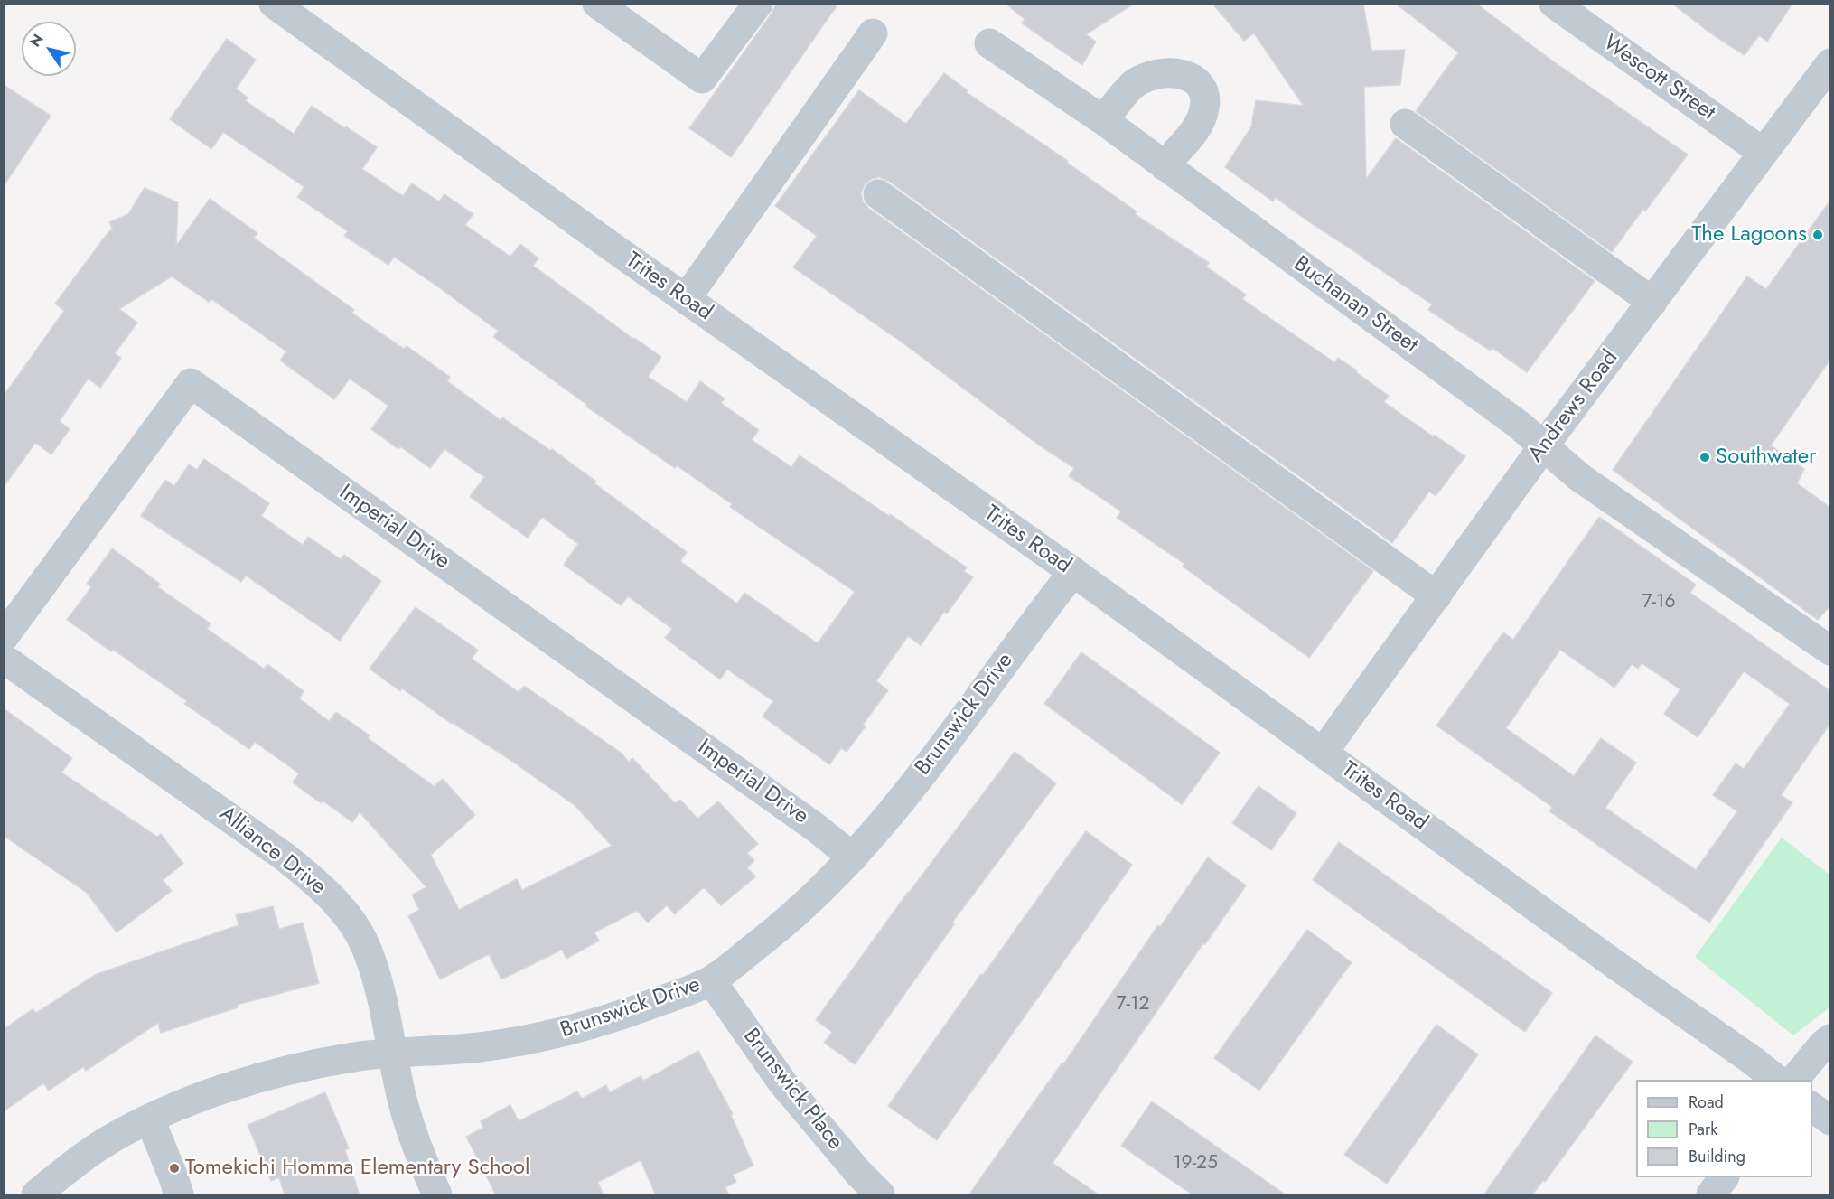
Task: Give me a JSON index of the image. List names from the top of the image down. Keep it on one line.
{"streets":{"street":["Wescott Street","Trites Road","Buchanan Street","Andrews Road","Imperial Drive","Brunswick Drive","Alliance Drive","Brunswick Place"]},"crossings":[["Wescott Street","Andrews Road"],["Trites Road","Andrews Road"],["Trites Road","Brunswick Drive"],["Buchanan Street","Andrews Road"],["Imperial Drive","Brunswick Drive"],["Brunswick Drive","Alliance Drive"],["Brunswick Drive","Brunswick Place"]],"places":["The Lagoons","Southwater","Tomekichi Homma Elementary School"],"house_numbers":["7-16","7-12","19-25"],"legend":["Road","Park","Building"],"north":"top left"}
